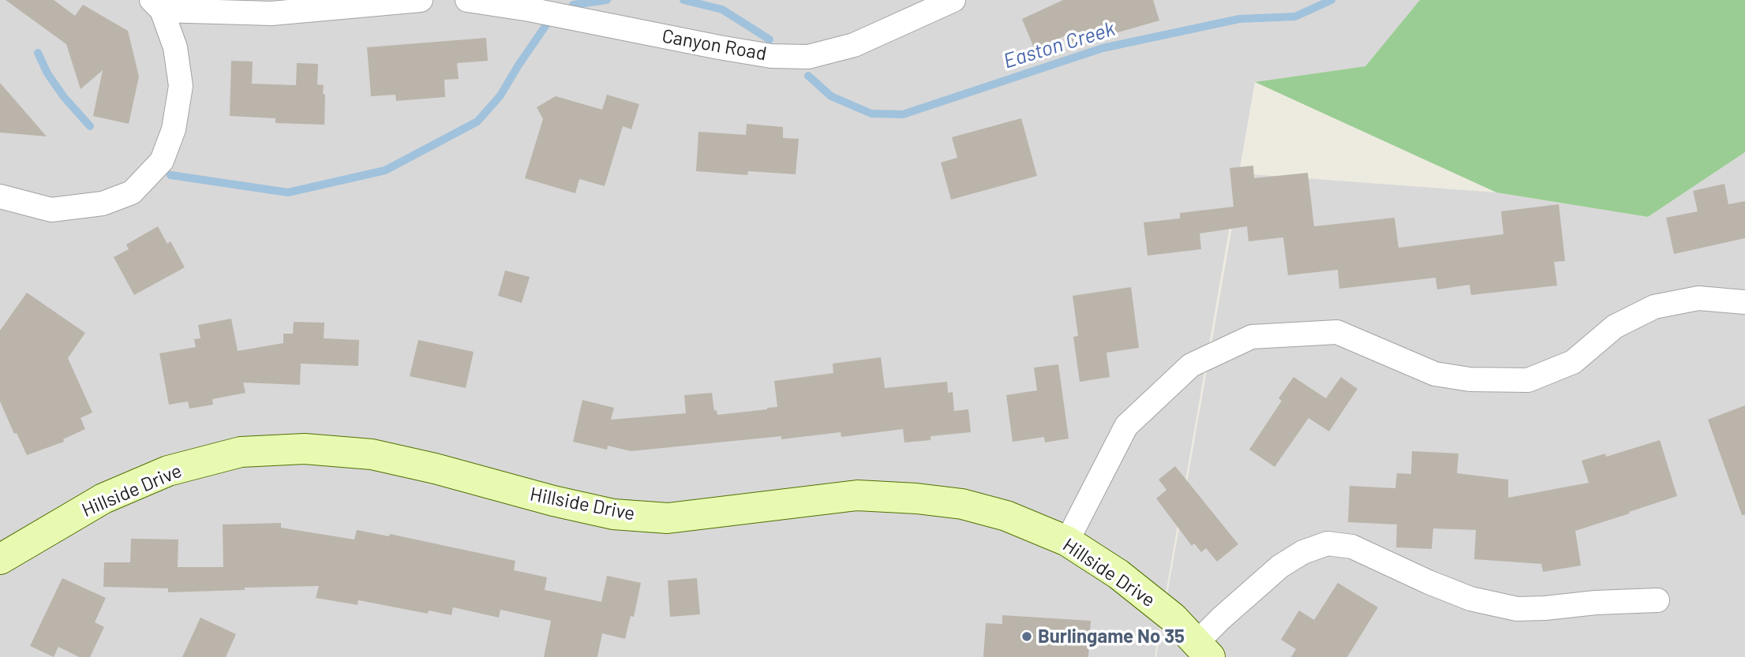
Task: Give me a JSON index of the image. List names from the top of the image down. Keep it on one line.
{"streets":{"main road":["Hillside Drive"],"street":["Canyon Road"]},"water":["Easton Creek"],"places":["Burlingame No 35"]}
